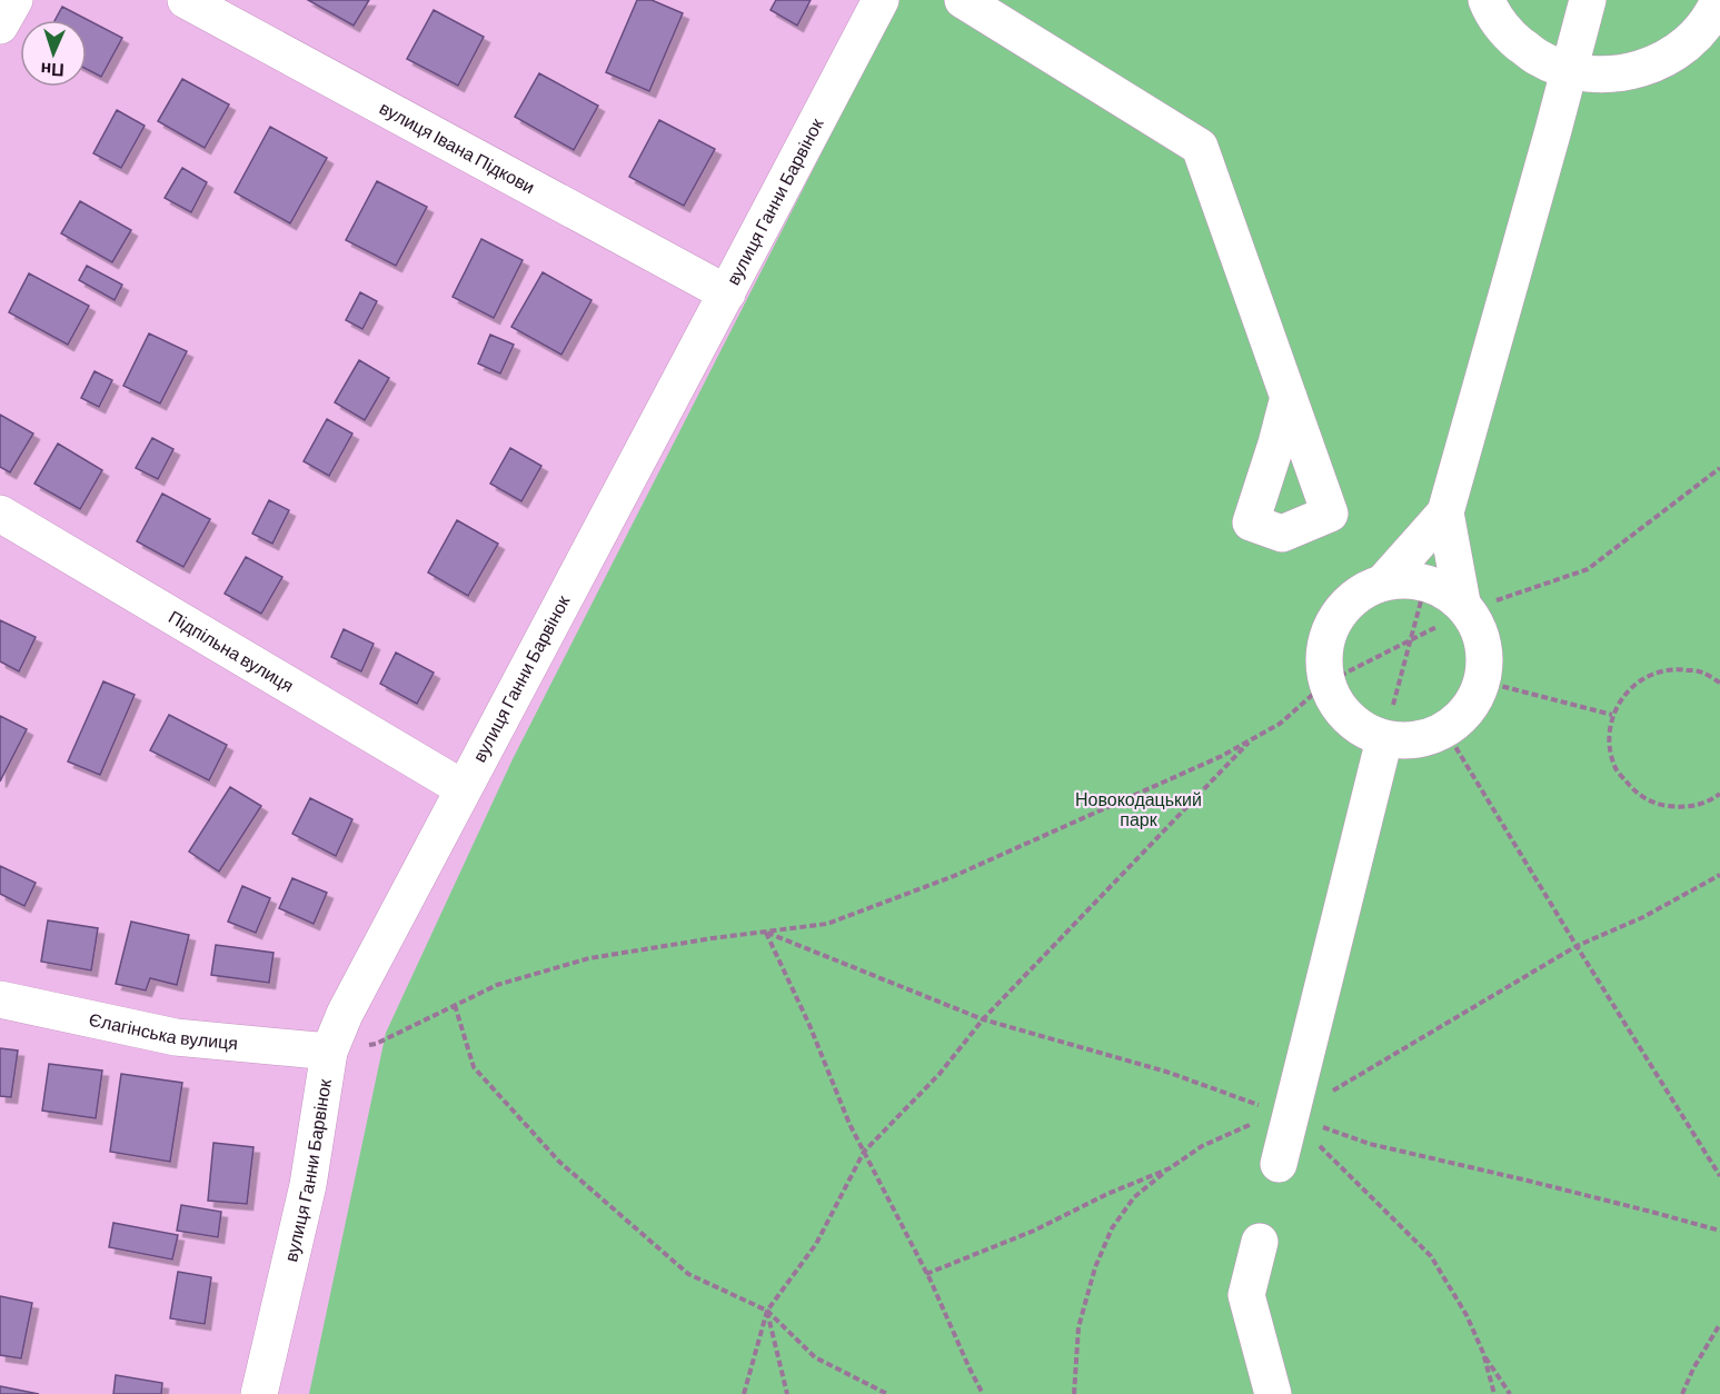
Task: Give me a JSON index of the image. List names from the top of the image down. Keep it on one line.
{"streets":{"street":["вулиця Івана Підкови","вулиця Ганни Барвінок","Підпільна вулиця","Єлагінська вулиця"]},"crossings":[["вулиця Івана Підкови","вулиця Ганни Барвінок"],["вулиця Ганни Барвінок","Підпільна вулиця"],["вулиця Ганни Барвінок","Єлагінська вулиця"]],"parks":["Новокодацький парк"],"north":"bottom"}
